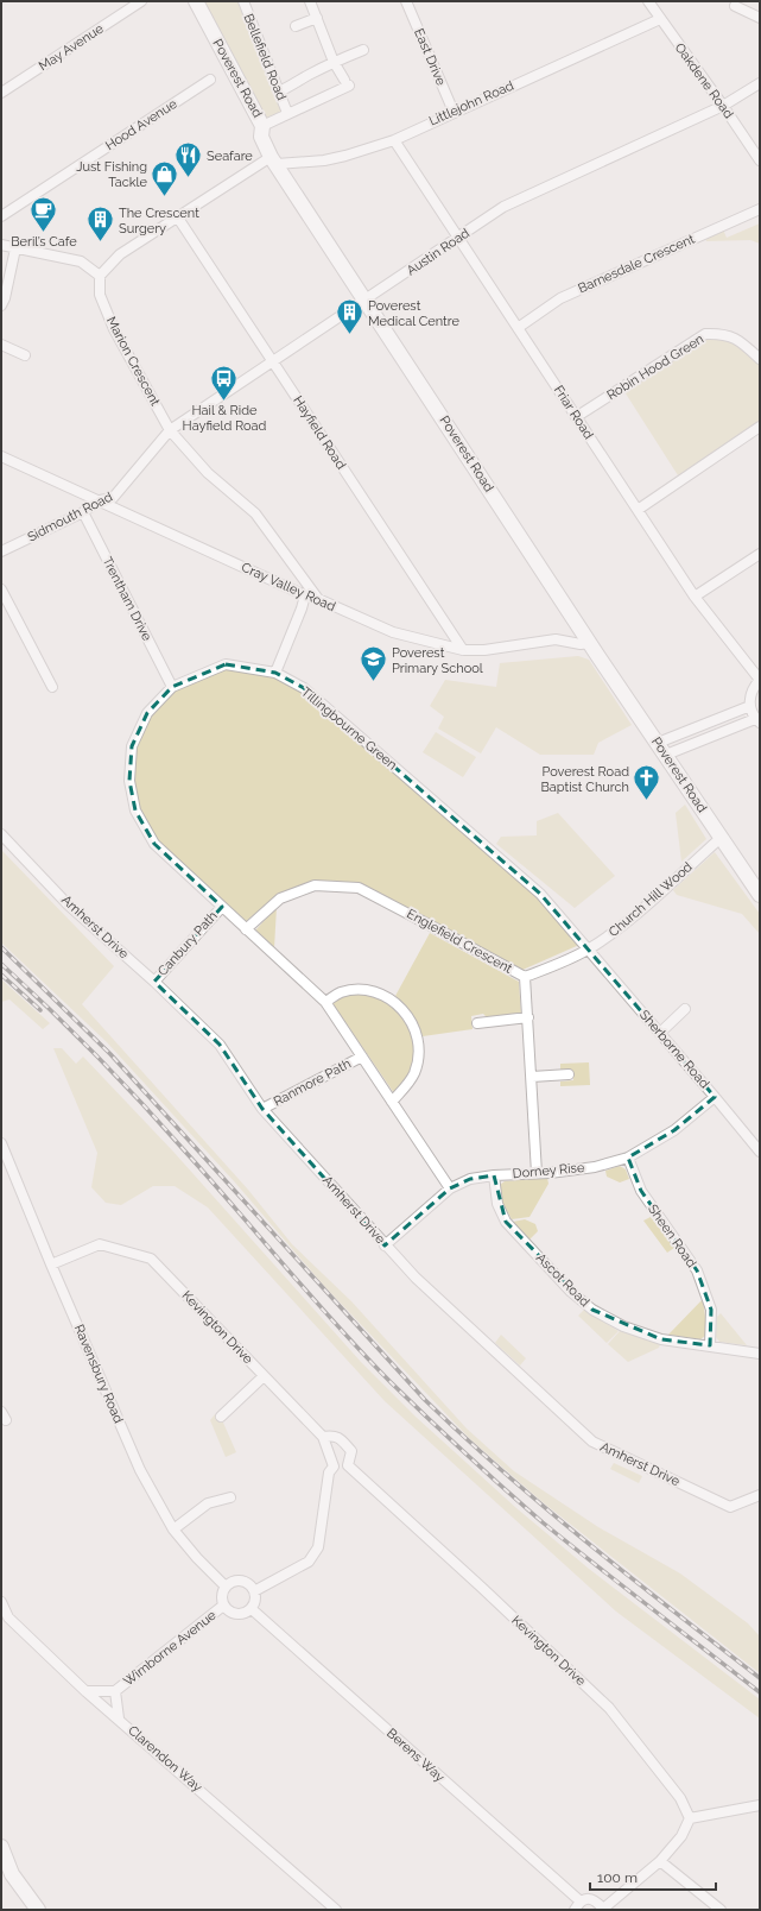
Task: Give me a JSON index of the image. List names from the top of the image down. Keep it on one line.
{"streets":{"street":["May Avenue","Bellefield Road","East Drive","Poverest Road","Oakdene Road","Littlejohn Road","Hood Avenue","Austin Road","Barnesdale Crescent","Marion Crescent","Robin Hood Green","Friar Road","Hayfield Road","Sidmouth Road","Cray Valley Road","Trentham Drive","Tillingbourne Green","Church Hill Wood","Amherst Drive","Englefield Crescent","Canbury Path","Sherborne Road","Ranmore Path","Dorney Rise","Sheen Road","Ascot Road","Kevington Drive","Ravensbury Road","Wimborne Avenue","Berens Way","Clarendon Way"]},"crossings":[["East Drive","Littlejohn Road"],["Poverest Road","Littlejohn Road"],["Poverest Road","Austin Road"],["Poverest Road","Cray Valley Road"],["Poverest Road","Church Hill Wood"],["Oakdene Road","Littlejohn Road"],["Oakdene Road","Austin Road"],["Littlejohn Road","Friar Road"],["Austin Road","Marion Crescent"],["Austin Road","Friar Road"],["Austin Road","Hayfield Road"],["Austin Road","Sidmouth Road"],["Barnesdale Crescent","Friar Road"],["Marion Crescent","Sidmouth Road"],["Marion Crescent","Cray Valley Road"],["Robin Hood Green","Friar Road"],["Hayfield Road","Cray Valley Road"],["Sidmouth Road","Cray Valley Road"],["Sidmouth Road","Trentham Drive"],["Trentham Drive","Tillingbourne Green"],["Tillingbourne Green","Church Hill Wood"],["Tillingbourne Green","Englefield Crescent"],["Tillingbourne Green","Canbury Path"],["Tillingbourne Green","Sherborne Road"],["Tillingbourne Green","Ranmore Path"],["Tillingbourne Green","Dorney Rise"],["Church Hill Wood","Englefield Crescent"],["Church Hill Wood","Sherborne Road"],["Amherst Drive","Canbury Path"],["Amherst Drive","Ranmore Path"],["Amherst Drive","Dorney Rise"],["Englefield Crescent","Dorney Rise"],["Sherborne Road","Dorney Rise"],["Dorney Rise","Sheen Road"],["Dorney Rise","Ascot Road"],["Sheen Road","Ascot Road"],["Kevington Drive","Ravensbury Road"],["Ravensbury Road","Wimborne Avenue"],["Ravensbury Road","Berens Way"],["Wimborne Avenue","Berens Way"],["Wimborne Avenue","Clarendon Way"]],"places":{"restaurant":["Seafare"],"shop":["Just Fishing Tackle"],"cafe":["Beril’s Cafe"],"building":["The Crescent Surgery","Poverest Medical Centre"],"bus stop":["Hail & Ride Hayfield Road"],"school or university":["Poverest Primary School"],"church":["Poverest Road Baptist Church"]},"scale_bar":"100 m"}
